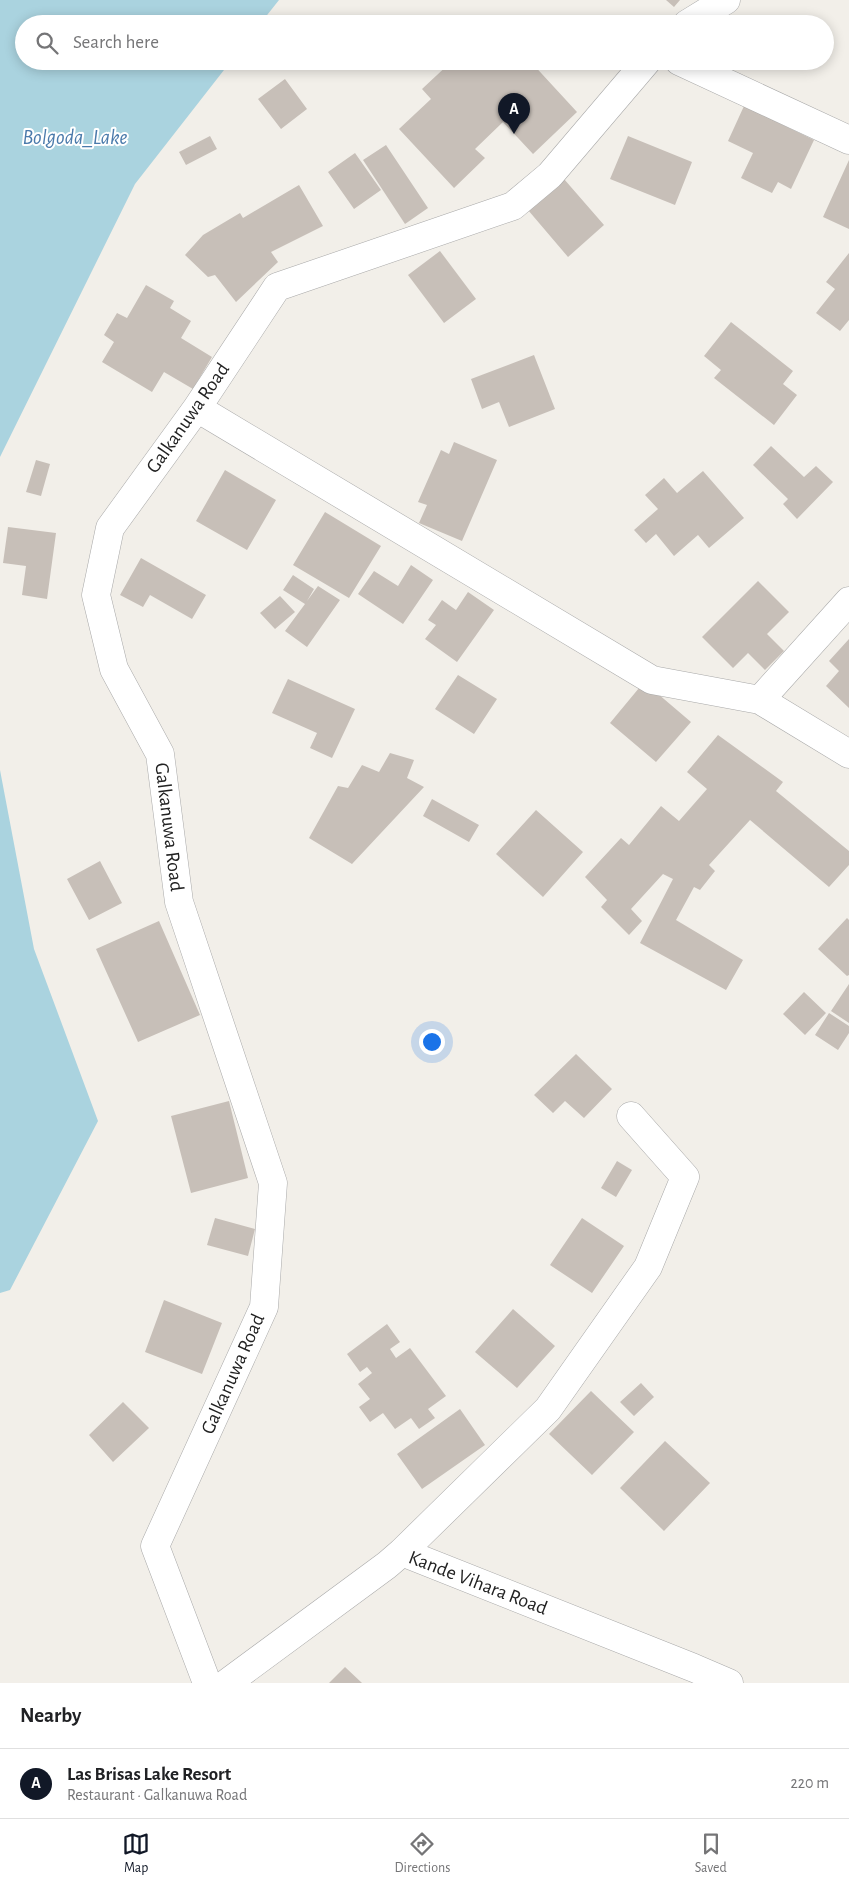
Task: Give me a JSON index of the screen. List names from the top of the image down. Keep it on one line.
{"streets":{"street":["Galkanuwa Road","Kande Vihara Road"]},"water":["Bolgoda_Lake"],"page":{"search":"Search here","pins":"A","heading":"Nearby","list":[{"mark":"A","name":"Las Brisas Lake Resort","note":"Restaurant · Galkanuwa Road","value":"220 m"}],"nav":["Map","Directions","Saved"]}}
